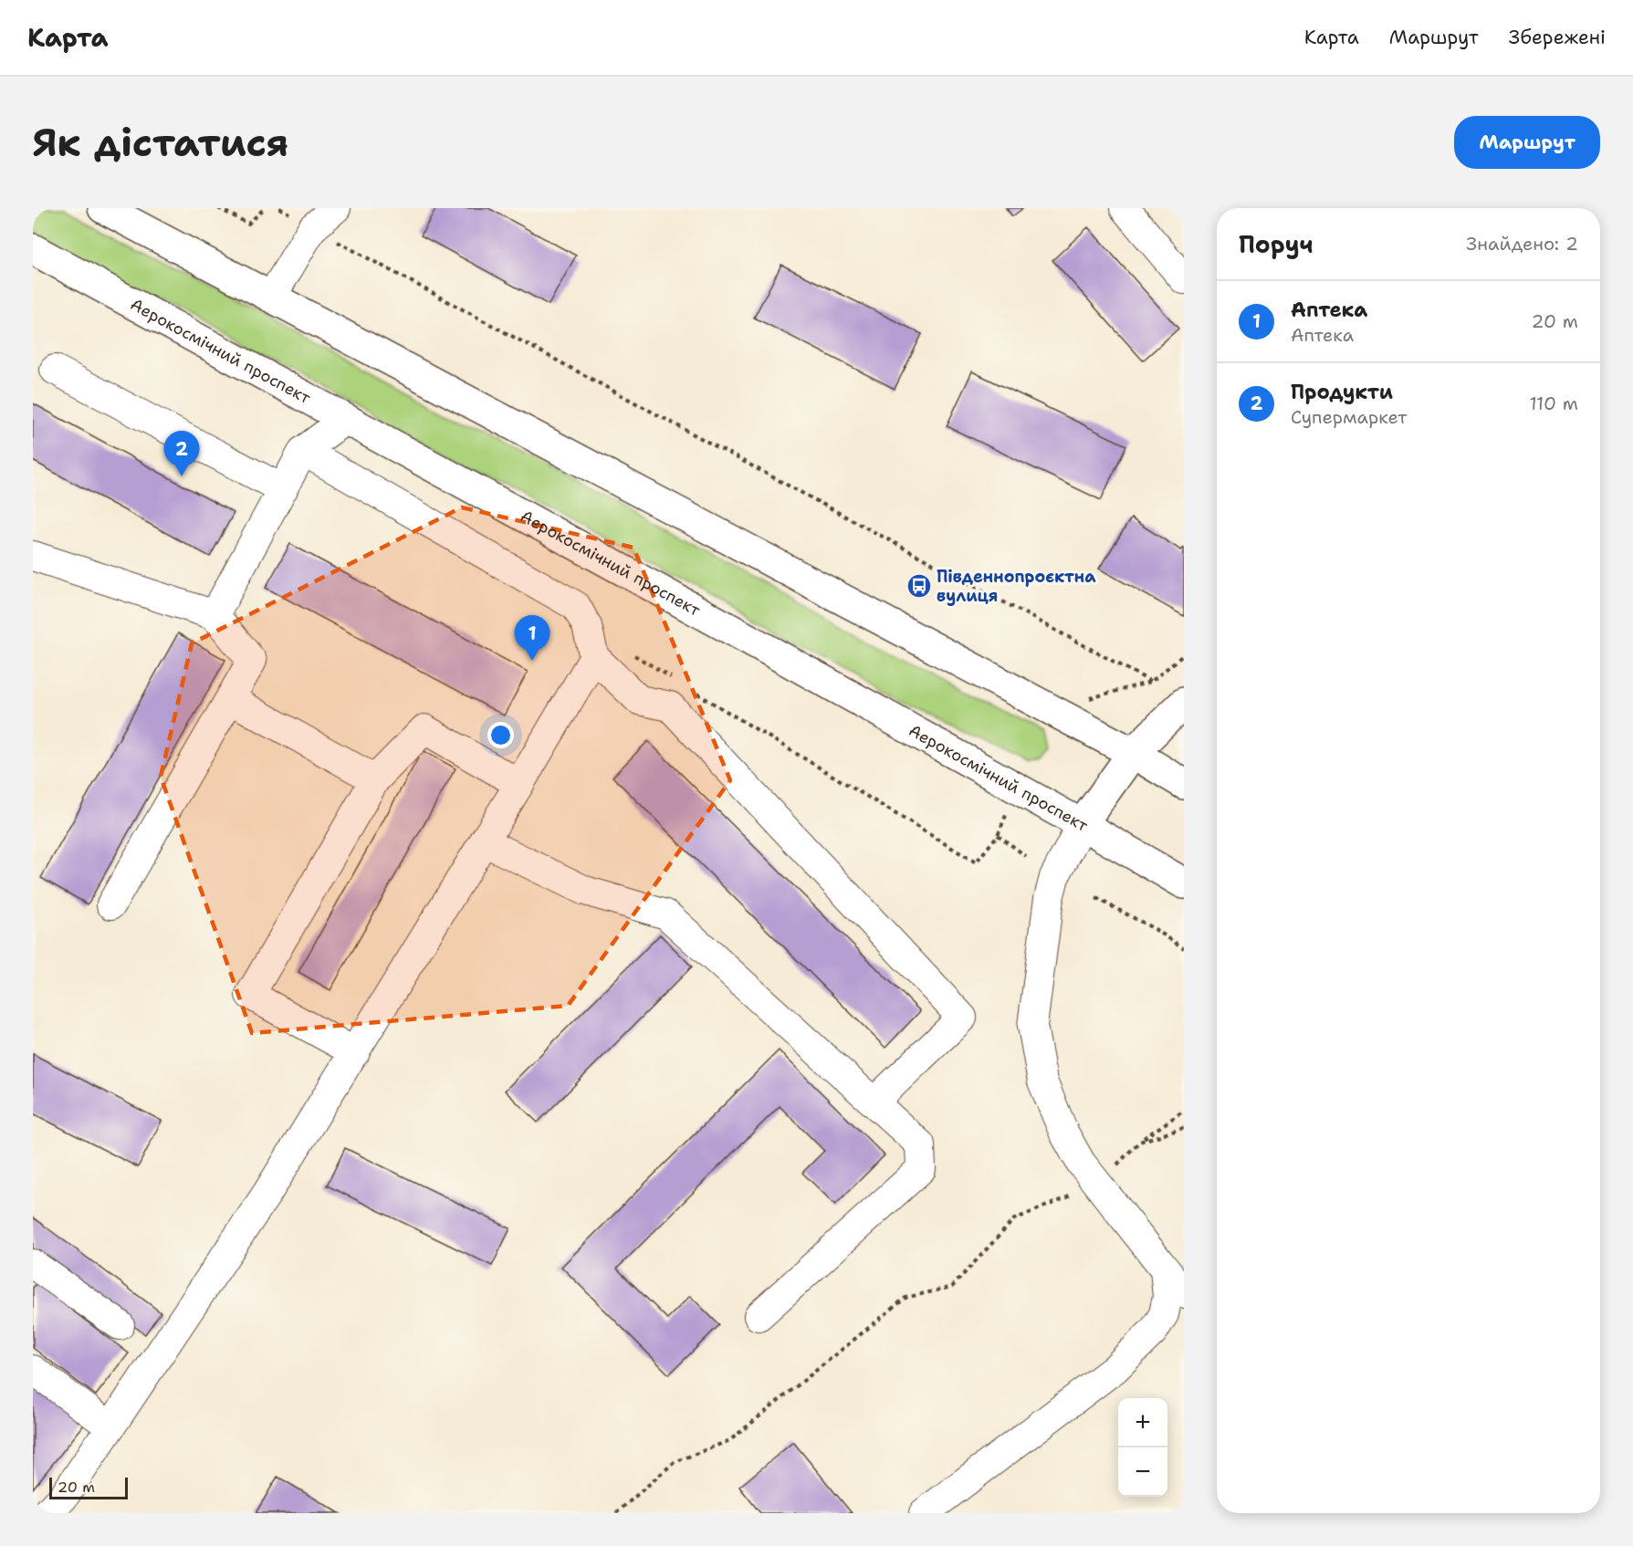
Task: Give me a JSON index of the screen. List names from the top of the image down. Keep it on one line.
{"streets":{"main road":["Аерокосмічний проспект"]},"places":{"bus stop":["Південнопроєктна вулиця"]},"scale_bar":"20 m","page":{"header":"Карта","nav":["Карта","Маршрут","Збережені"],"buttons":"Маршрут","title":"Як дістатися","heading":["Поруч","Знайдено: 2"],"list":[{"mark":"1","name":"Аптека","note":"Аптека","value":"20 m"},{"mark":"2","name":"Продукти","note":"Супермаркет","value":"110 m"}],"pins":["2","1"],"map_buttons":["+","−"],"scale":"20 m"}}
